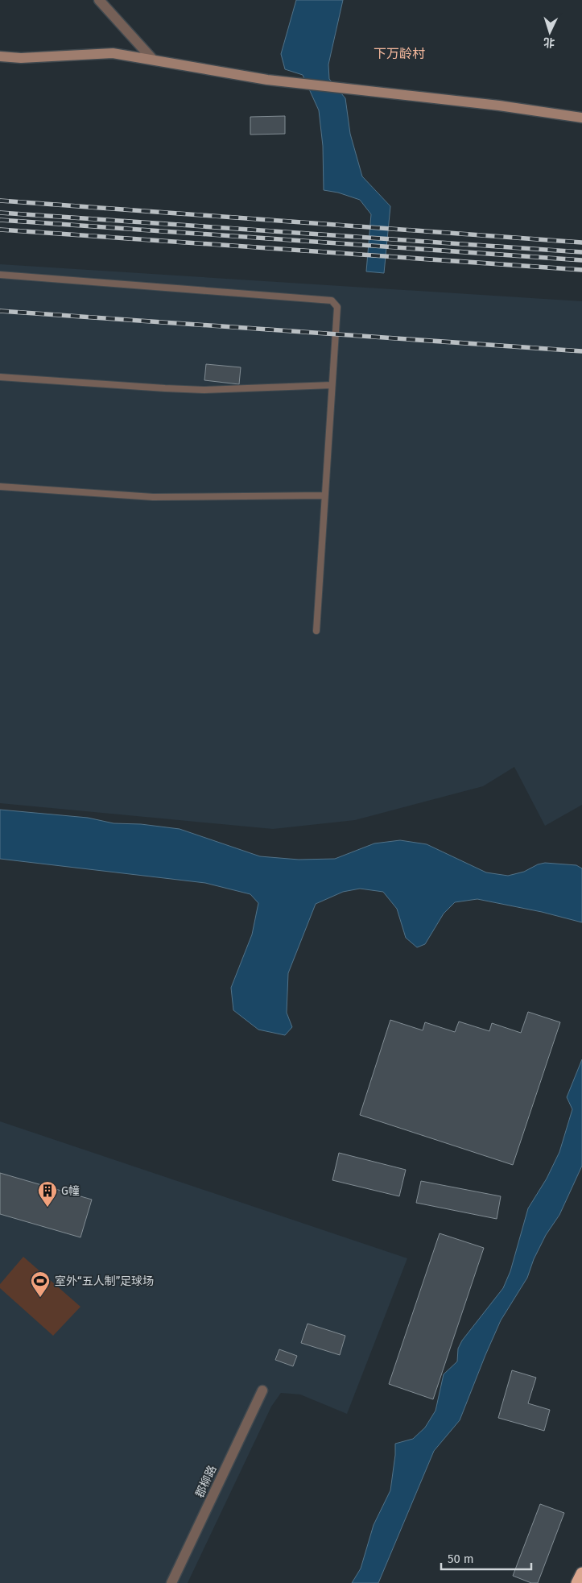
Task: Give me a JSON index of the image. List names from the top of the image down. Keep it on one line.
{"streets":{"street":["郡柳路"]},"districts":["下万龄村"],"places":{"building":["G幢"],"sports":["室外“五人制”足球场"]},"scale_bar":"50 m","north":"bottom"}
